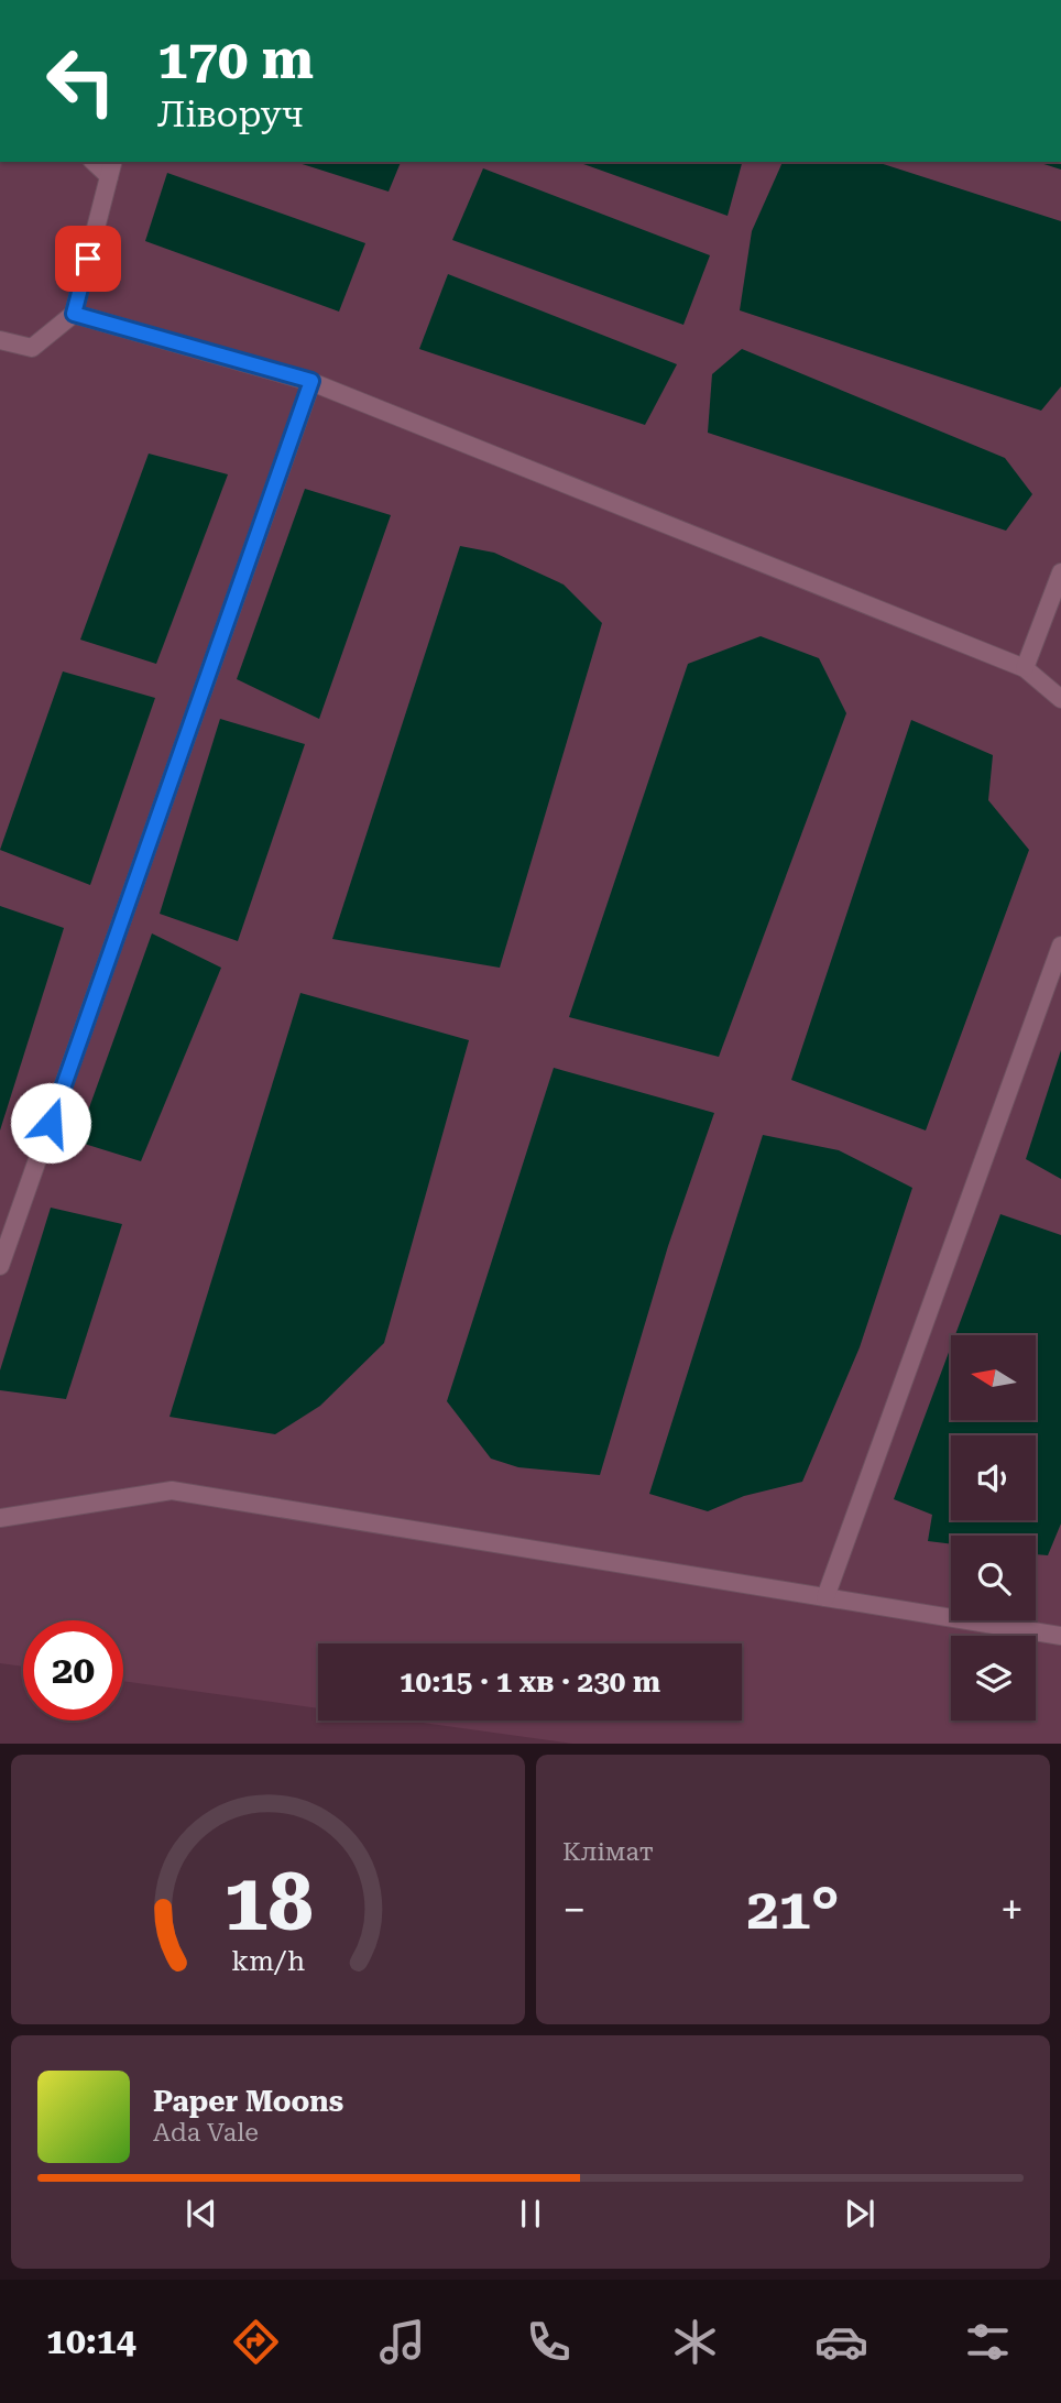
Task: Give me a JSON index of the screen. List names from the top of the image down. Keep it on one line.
{"north":"left","page":{"turn":["170 m","Ліворуч"],"limit":"20","trip":"10:15 · 1 хв · 230 m","tile":"Клімат","heat":["−","21°","+"],"song":["Paper Moons","Ada Vale"],"tabs":"10:14","gauge":["18","km/h"]}}
